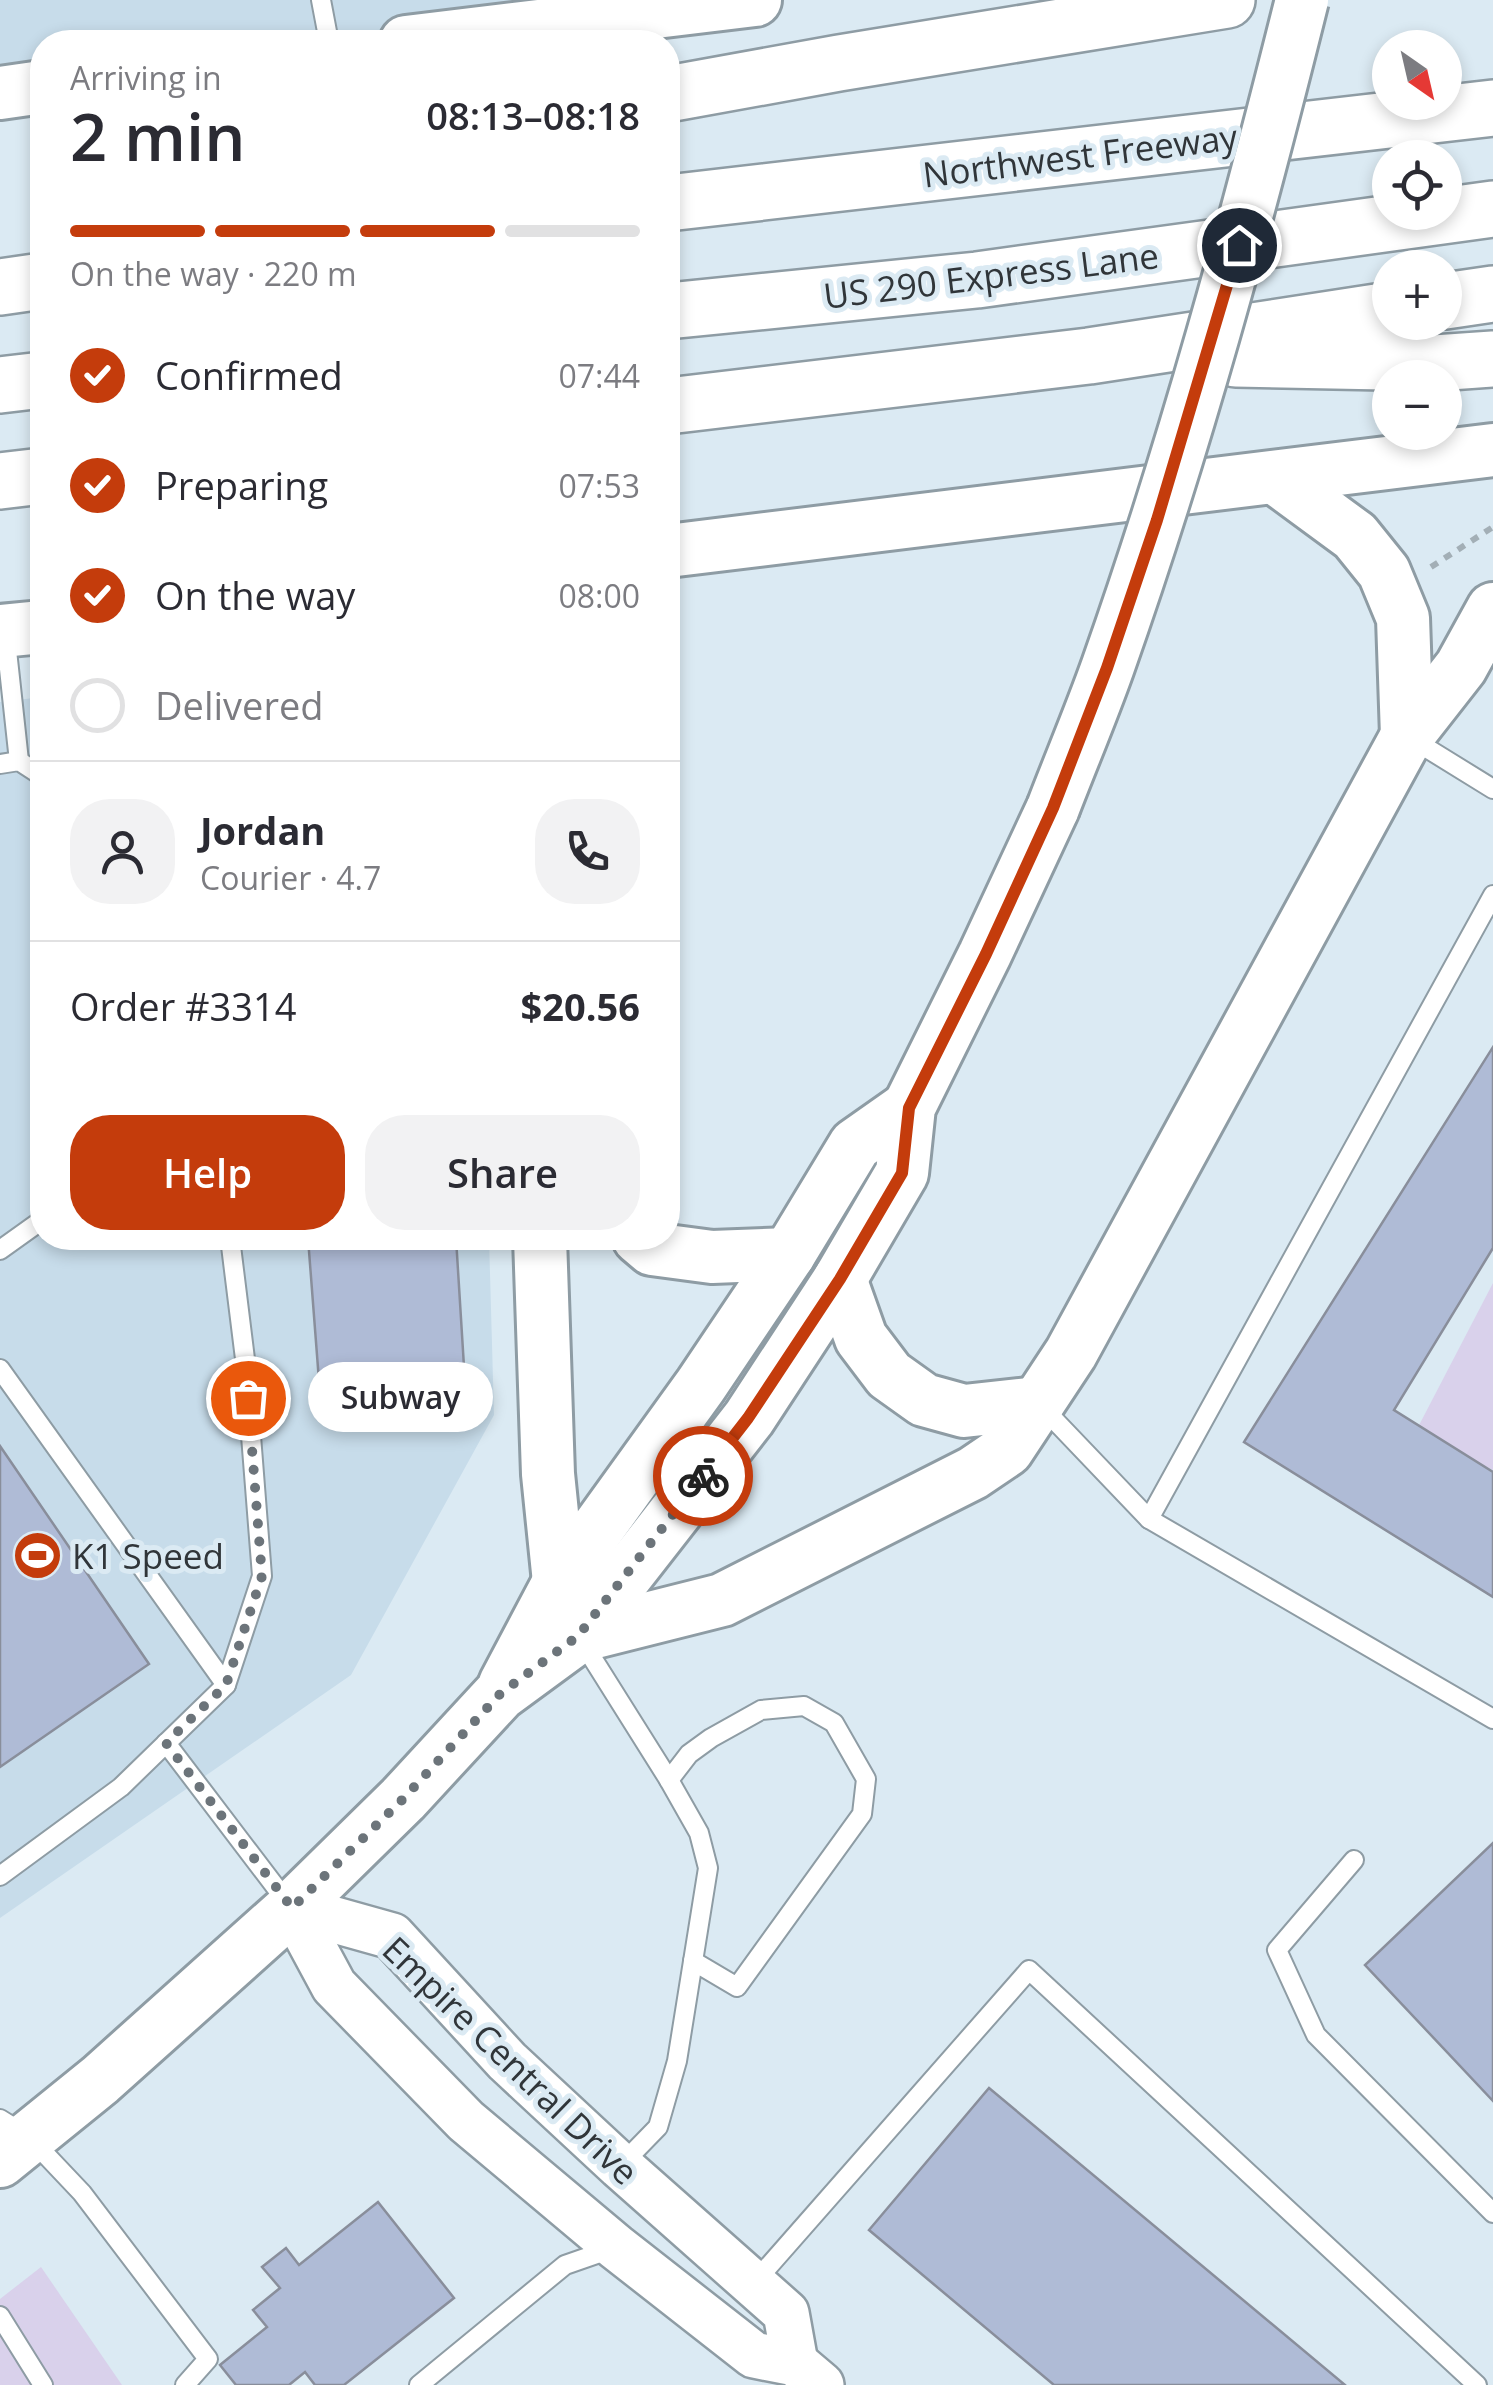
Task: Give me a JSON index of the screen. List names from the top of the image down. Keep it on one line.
{"streets":{"highway":["Northwest Freeway","US 290 Express Lane"],"street":["Empire Central Drive"]},"places":{"other":["Subway"],"sports":["K1 Speed"]},"north":"bottom right","page":{"map_buttons":["+","−"],"heading":["2 min","Arriving in","08:13–08:18"],"panel":["Jordan","Courier · 4.7","Order #3314","$20.56"],"bar":"On the way · 220 m","list":[["Confirmed","07:44"],["Preparing","07:53"],["On the way","08:00"],"Delivered"],"buttons":["Help","Share"],"bubble":"Subway"}}
